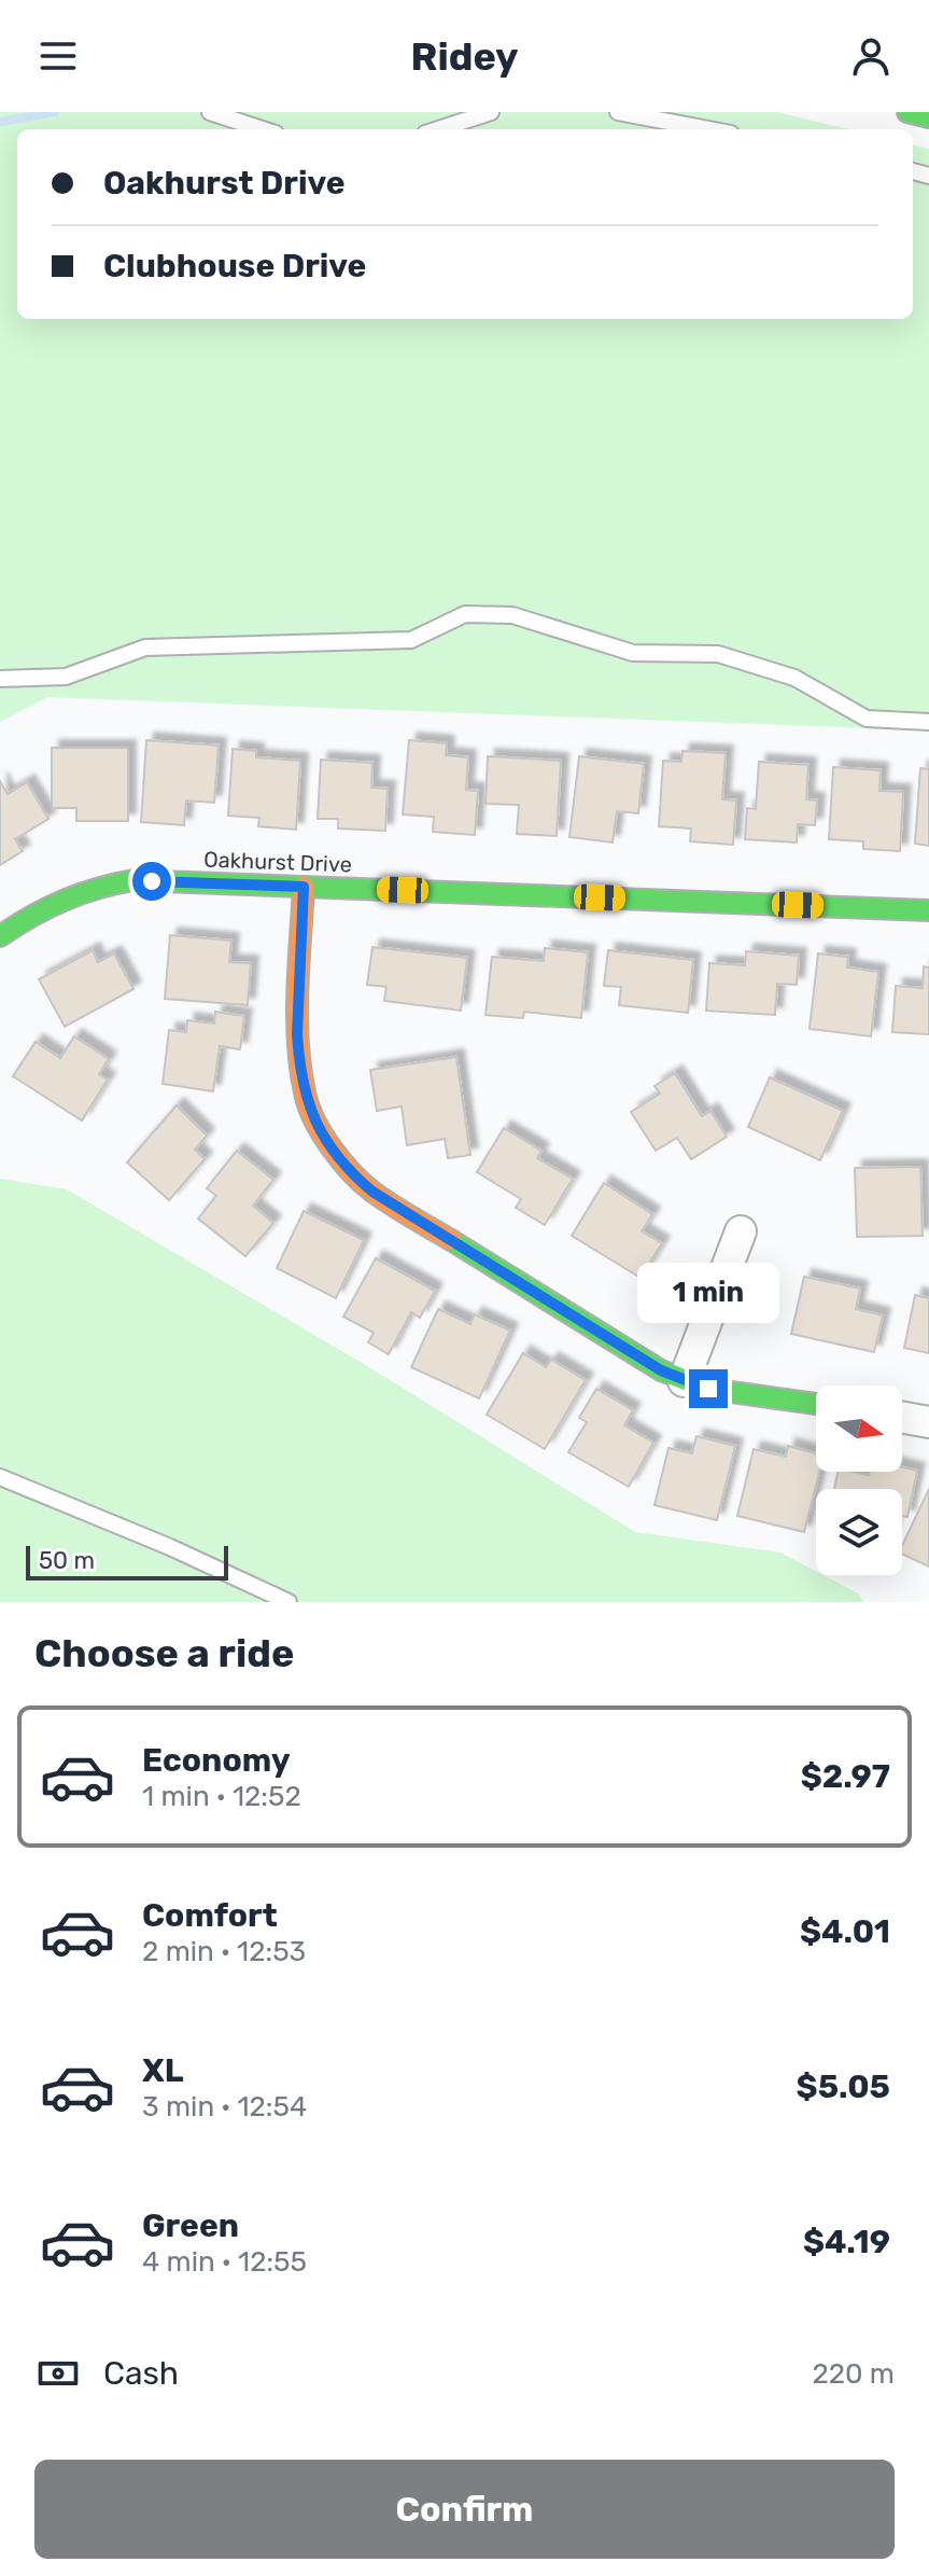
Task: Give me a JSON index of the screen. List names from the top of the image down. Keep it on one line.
{"streets":{"street":["Oakhurst Drive"]},"scale_bar":"50 m","north":"right","page":{"header":"Ridey","banner":["Oakhurst Drive","Clubhouse Drive"],"bubble":"1 min","scale":"50 m","heading":"Choose a ride","list":[{"name":"Economy","note":"1 min · 12:52","value":"$2.97"},{"name":"Comfort","note":"2 min · 12:53","value":"$4.01"},{"name":"XL","note":"3 min · 12:54","value":"$5.05"},{"name":"Green","note":"4 min · 12:55","value":"$4.19"}],"pay":["Cash","220 m"],"buttons":"Confirm"}}
